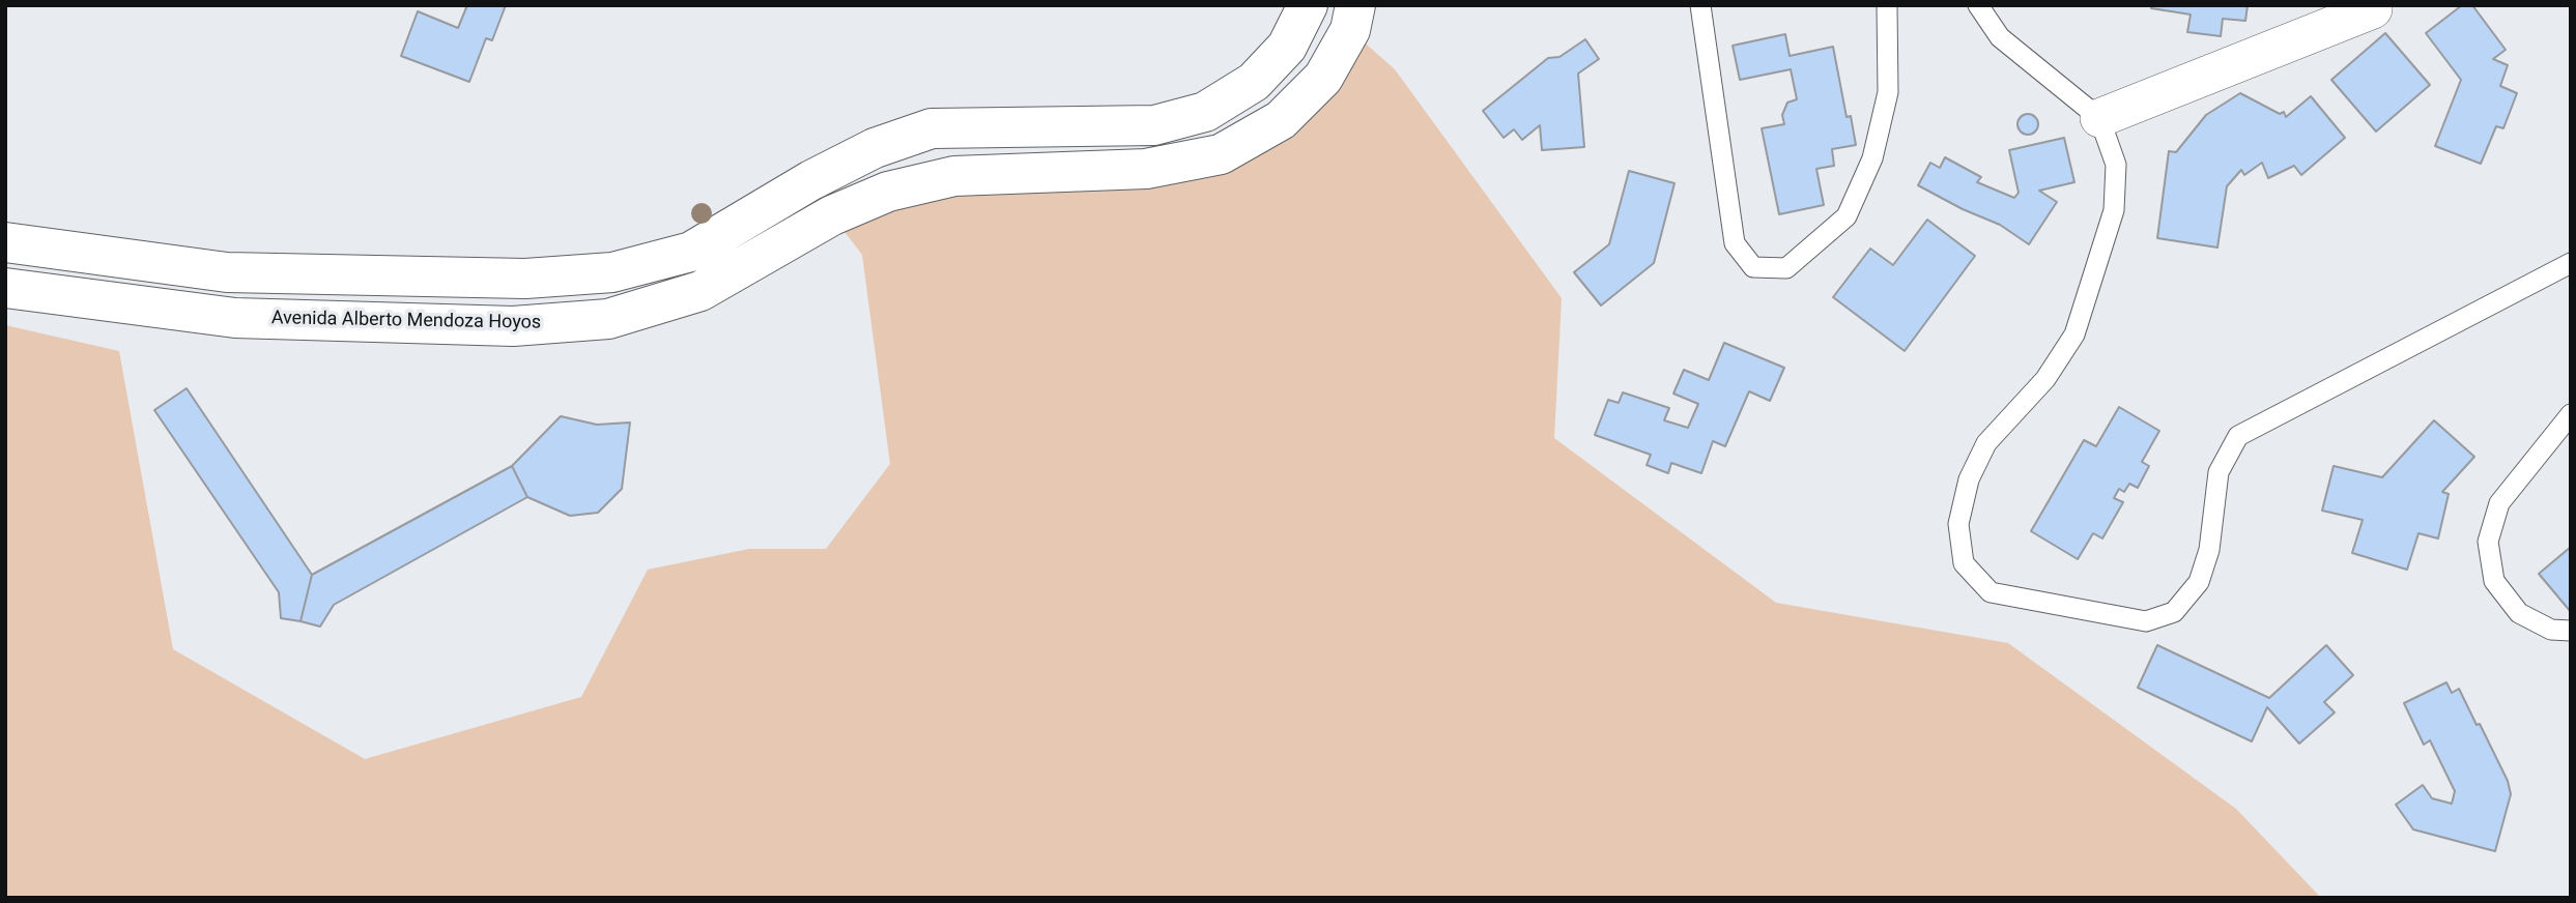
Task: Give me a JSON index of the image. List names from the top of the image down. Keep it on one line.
{"streets":{"main road":["Avenida Alberto Mendoza Hoyos"]}}
